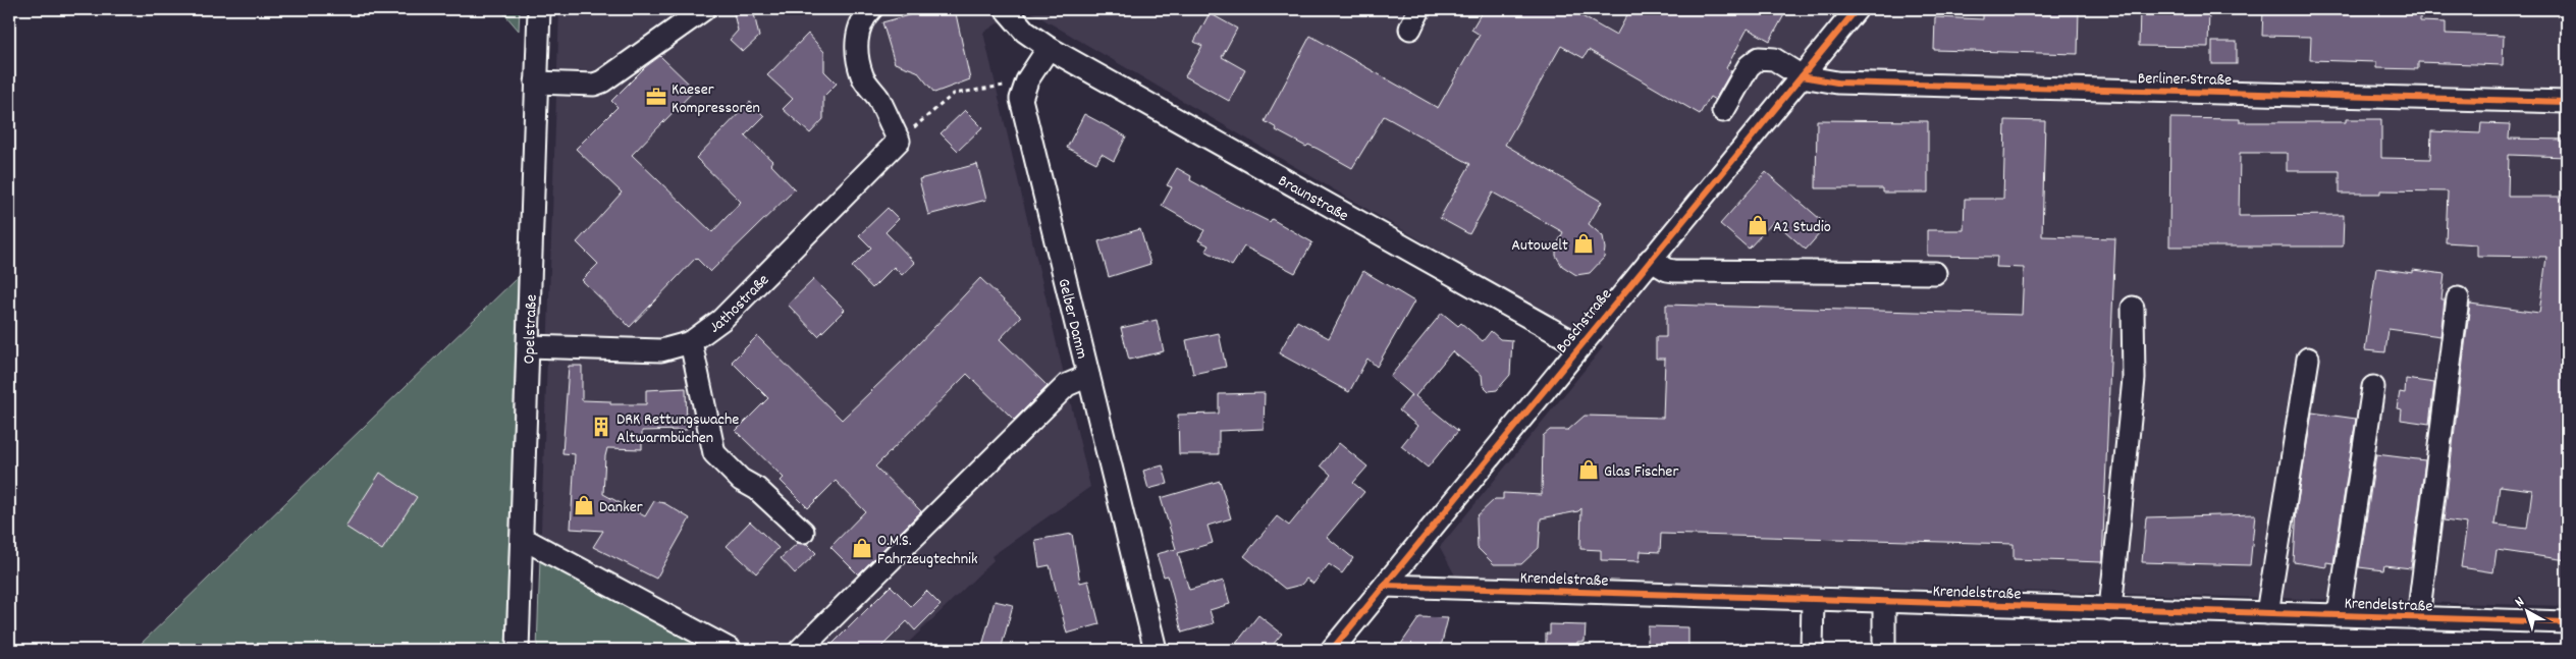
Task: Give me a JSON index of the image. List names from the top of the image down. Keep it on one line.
{"streets":{"street":["Berliner Straße","Braunstraße","Jathostraße","Gelber Damm","Boschstraße","Opelstraße","Krendelstraße"]},"crossings":[["Berliner Straße","Boschstraße"],["Braunstraße","Gelber Damm"],["Braunstraße","Boschstraße"],["Jathostraße","Opelstraße"],["Boschstraße","Krendelstraße"]],"places":{"office":["Kaeser Kompressoren"],"shop":["A2 Studio","Autowelt","Glas Fischer","Danker","O.M.S. Fahrzeugtechnik"],"building":["DRK Rettungswache Altwarmbüchen"]},"north":"top left"}
